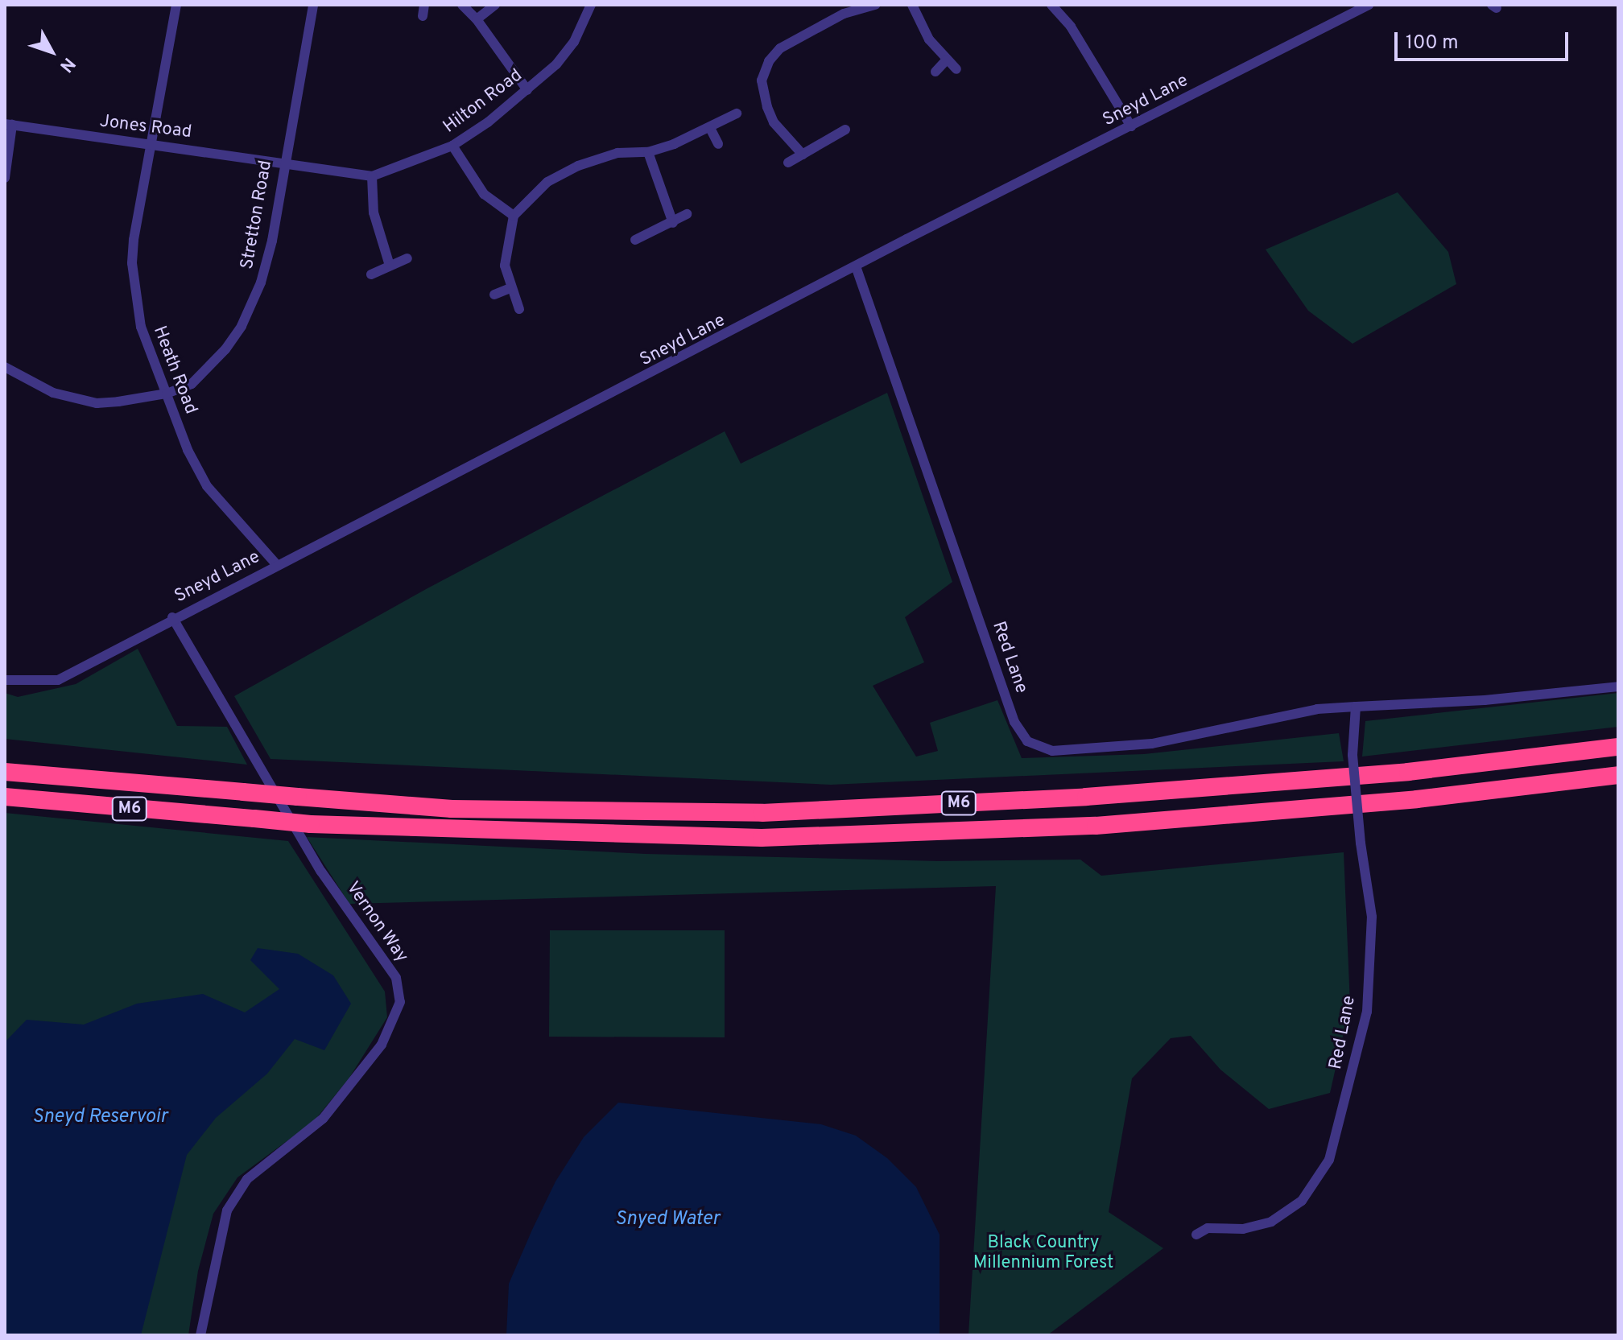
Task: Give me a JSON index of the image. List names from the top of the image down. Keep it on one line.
{"streets":{"highway":["M6"],"street":["Sneyd Lane","Hilton Road","Jones Road","Stretton Road","Heath Road","Red Lane","Vernon Way"]},"crossings":[["Sneyd Lane","Heath Road"],["Sneyd Lane","Red Lane"],["Sneyd Lane","Vernon Way"],["Hilton Road","Jones Road"],["Hilton Road","Stretton Road"],["Jones Road","Stretton Road"],["Jones Road","Heath Road"],["Stretton Road","Heath Road"]],"water":["Sneyd Reservoir","Snyed Water"],"parks":["Black Country Millennium Forest"],"scale_bar":"100 m","north":"bottom right"}
